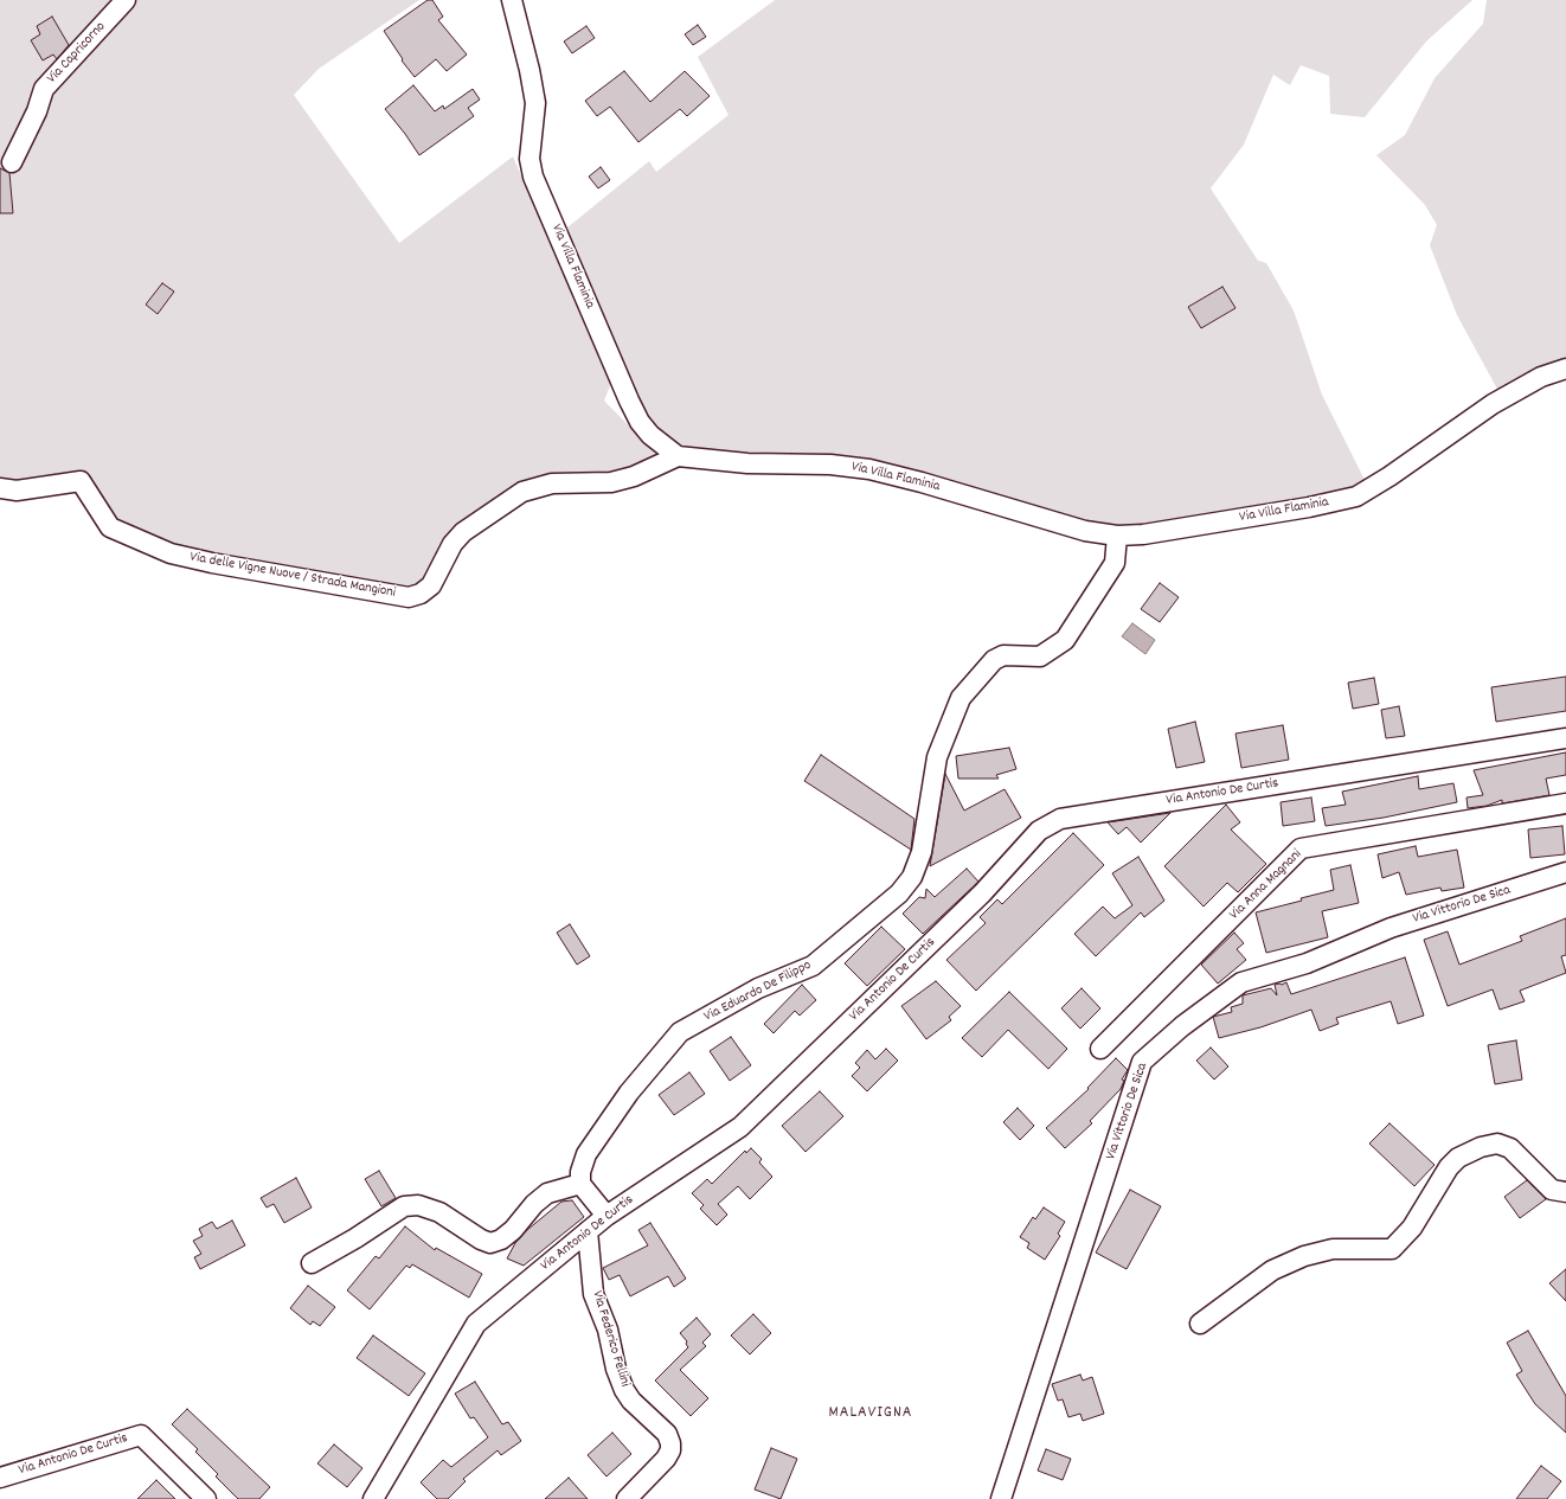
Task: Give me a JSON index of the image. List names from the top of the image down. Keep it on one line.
{"streets":{"street":["Via Capricorno","Via Villa Flaminia","Via delle Vigne Nuove / Strada Mangioni","Via Antonio De Curtis","Via Anna Magnani","Via Vittorio De Sica","Via Eduardo De Filippo","Via Federico Fellini"]},"crossings":[["Via Villa Flaminia","Via delle Vigne Nuove / Strada Mangioni"],["Via Villa Flaminia","Via Eduardo De Filippo"],["Via Antonio De Curtis","Via Federico Fellini"]],"districts":["MALAVIGNA"]}
